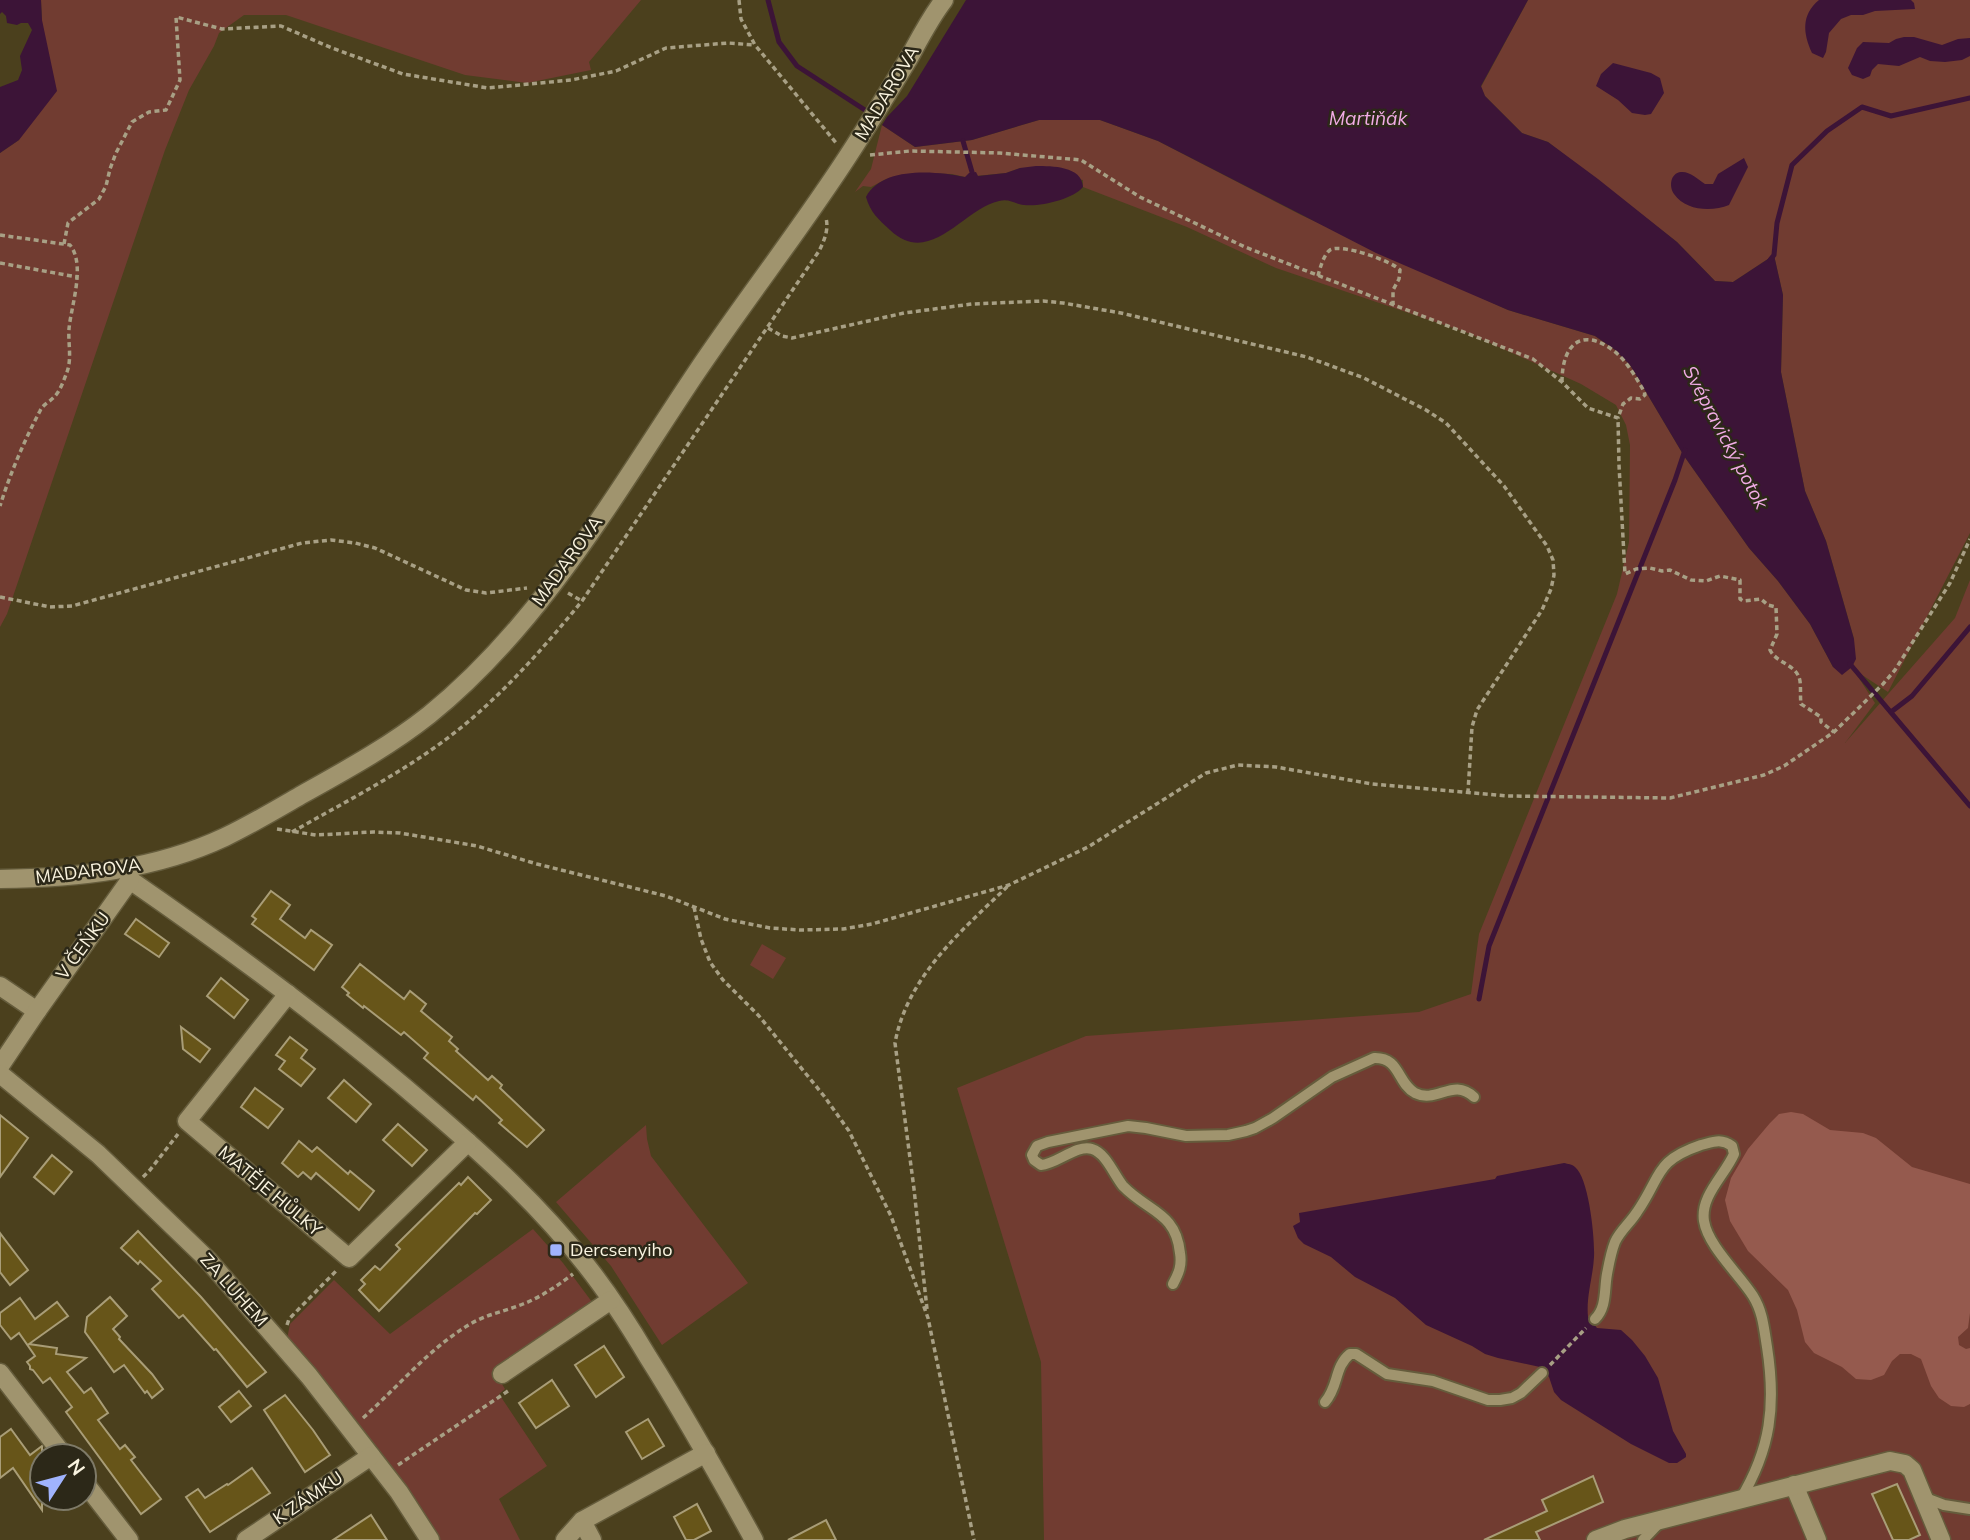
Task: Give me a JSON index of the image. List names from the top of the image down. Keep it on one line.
{"streets":{"street":["MADAROVA","V ČEŇKU","MATĚJE HŮLKY","ZA LUHEM","K ZÁMKU"]},"crossings":[["MADAROVA","V ČEŇKU"],["ZA LUHEM","K ZÁMKU"]],"water":["Martiňák","Svépravický potok"],"places":{"transit":["Dercsenyiho"]},"north":"top right"}
